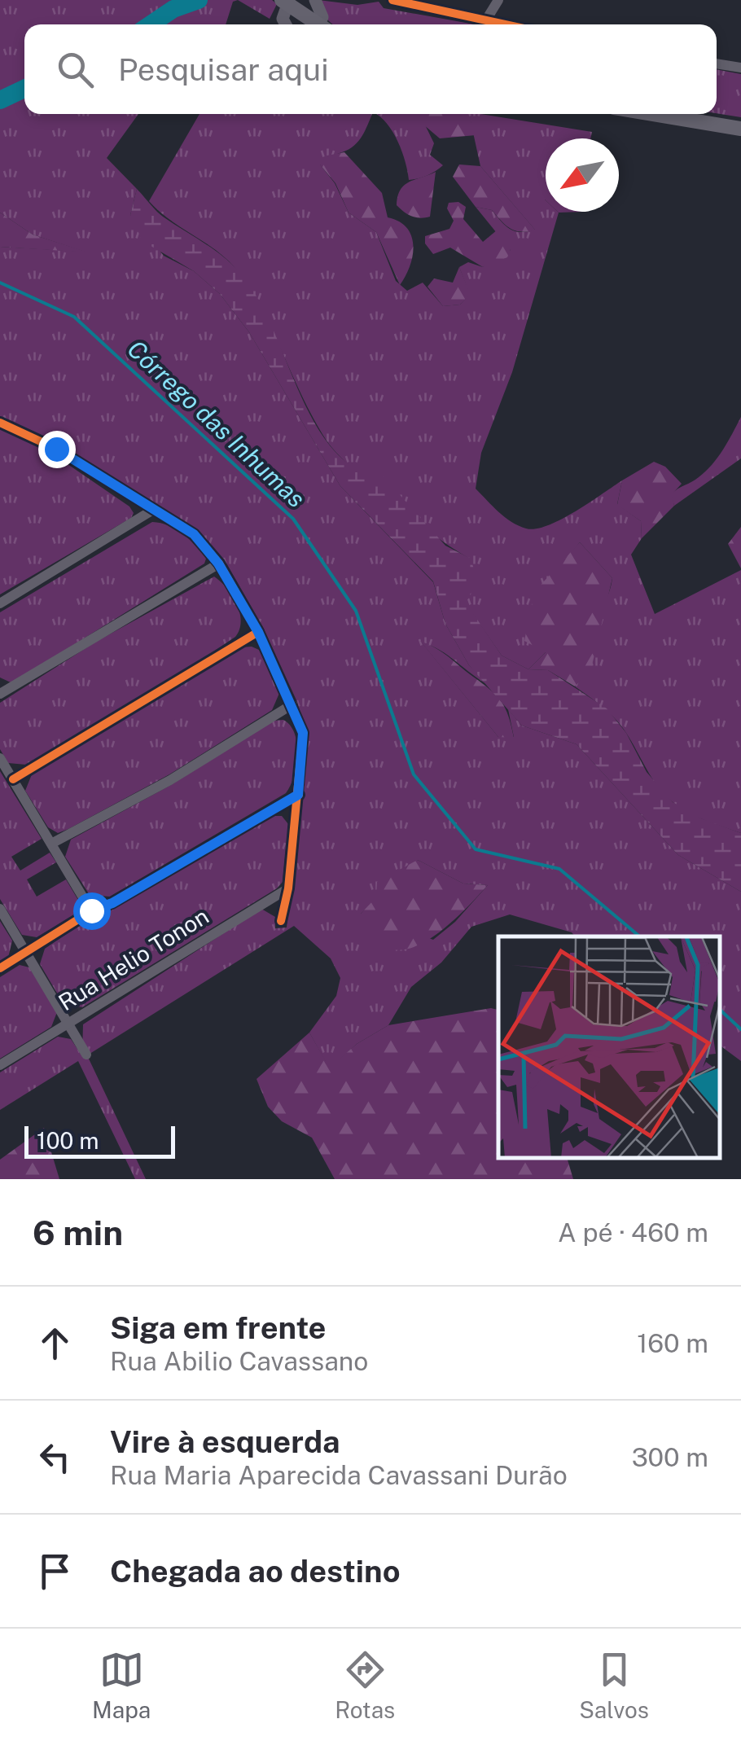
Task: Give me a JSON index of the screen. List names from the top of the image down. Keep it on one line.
{"streets":{"street":["Rua Helio Tonon"]},"water":["Córrego das Inhumas"],"scale_bar":"100 m","north":"bottom left","page":{"search":"Pesquisar aqui","scale":"100 m","heading":["6 min","A pé · 460 m"],"list":[["Siga em frente","Rua Abilio Cavassano","160 m"],["Vire à esquerda","Rua Maria Aparecida Cavassani Durão","300 m"],"Chegada ao destino"],"nav":["Mapa","Rotas","Salvos"]}}
